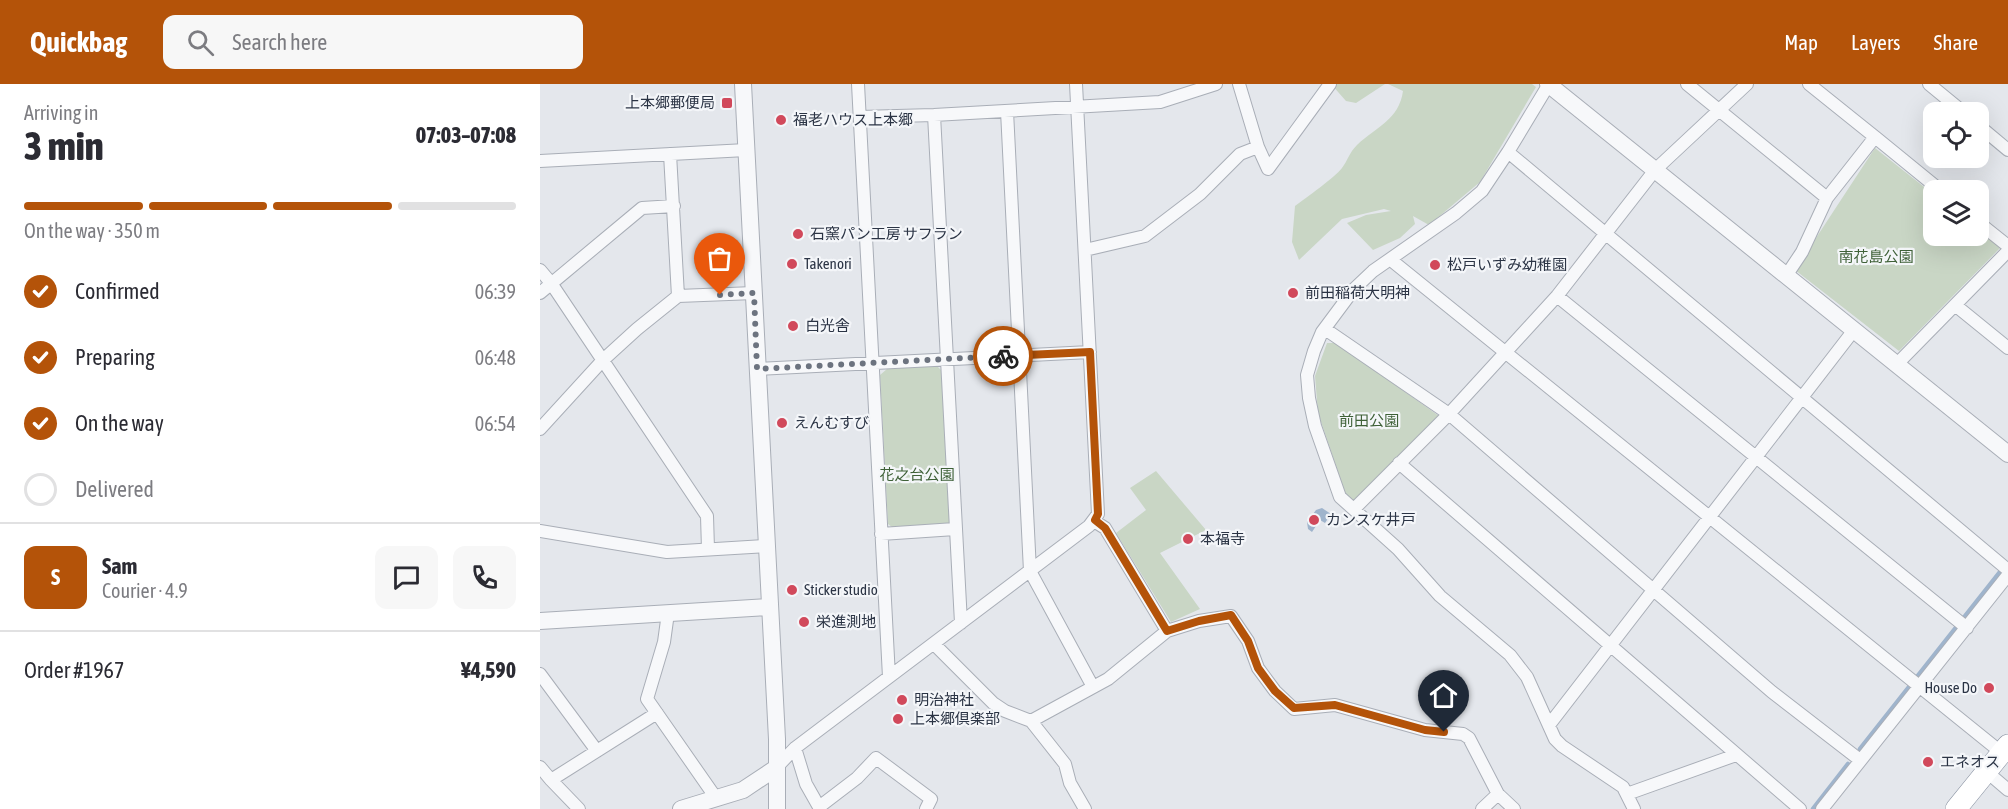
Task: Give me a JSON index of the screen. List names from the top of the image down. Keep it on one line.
{"parks":["南花島公園","前田公園","花之台公園"],"places":{"transit":["上本郷郵便局"],"other":["福老ハウス上本郷","石窯パン工房 サフラン","Takenori","松戸いずみ幼稚園","前田稲荷大明神","白光舎","えんむすび","カンスケ井戸","本福寺","Sticker studio","栄進測地","House Do","明治神社","上本郷倶楽部","エネオス"]},"page":{"header":"Quickbag","search":"Search here","nav":["Map","Layers","Share"],"heading":["3 min","Arriving in","07:03–07:08"],"panel":["Sam","Courier · 4.9","Order #1967","¥4,590"],"bar":"On the way · 350 m","list":[["Confirmed","06:39"],["Preparing","06:48"],["On the way","06:54"],"Delivered"],"round":"S"}}
